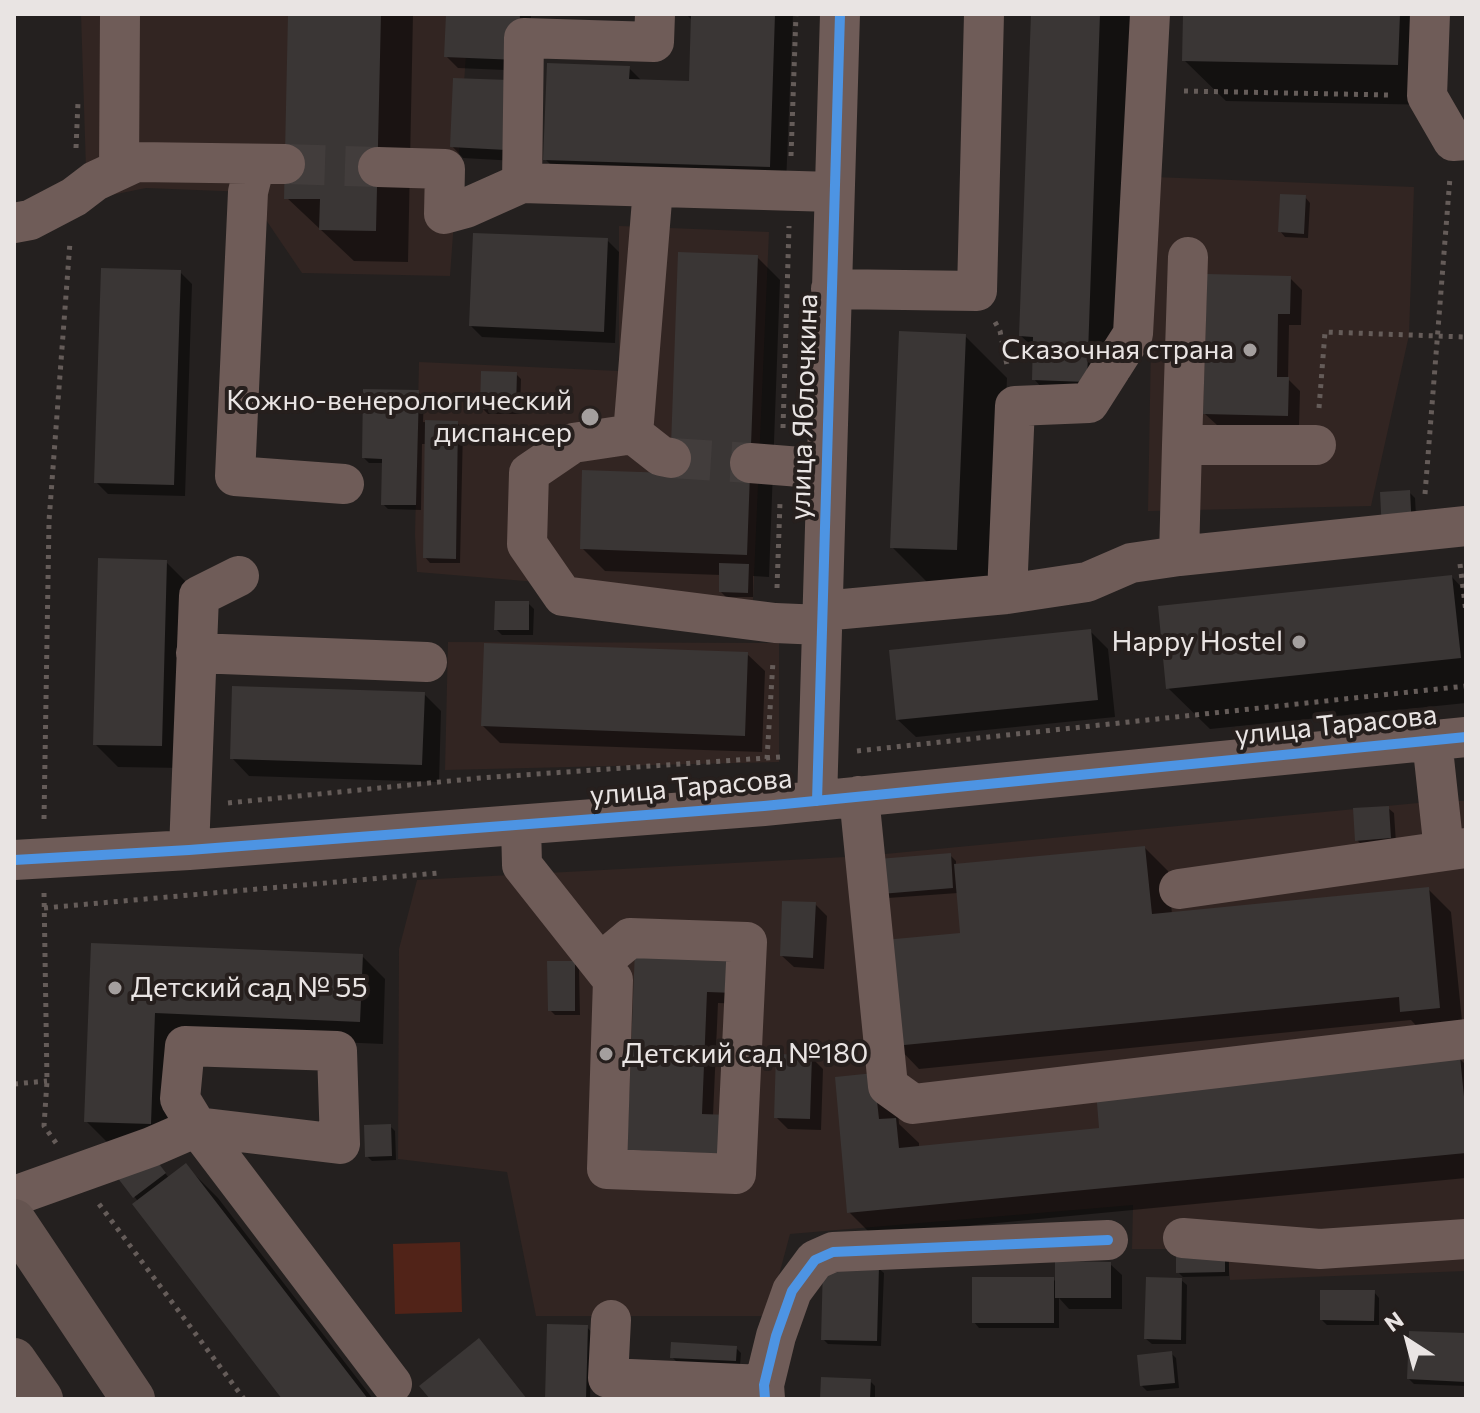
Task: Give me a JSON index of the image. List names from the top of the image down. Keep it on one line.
{"streets":{"street":["улица Яблочкина","улица Тарасова"]},"crossings":[["улица Яблочкина","улица Тарасова"]],"places":["Сказочная страна","Кожно-венерологический диспансер","Happy Hostel","Детский сад № 55","Детский сад №180"],"north":"top left"}
